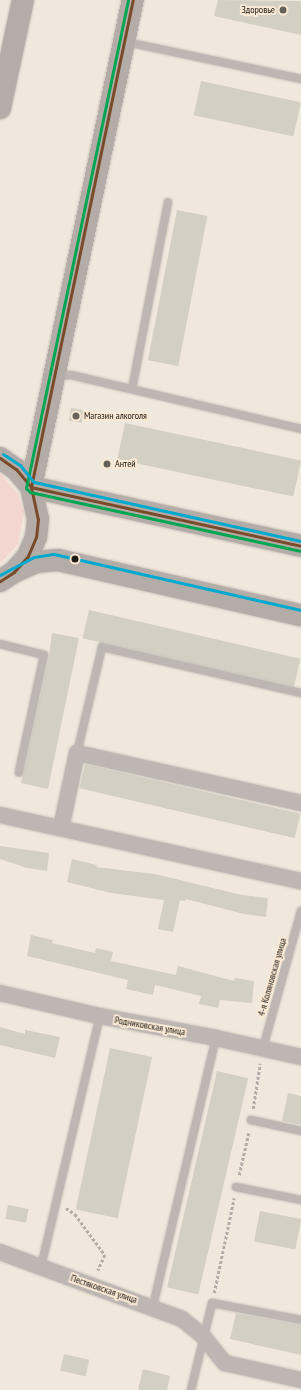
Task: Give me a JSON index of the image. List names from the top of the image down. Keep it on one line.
{"streets":{"street":["Родниковская улица","Пестяковская улица"],"lane":["4-я Коляновская улица"]},"crossings":[["4-я Коляновская улица","Родниковская улица"]],"places":["Здоровье","Магазин алкоголя","Антей"]}
